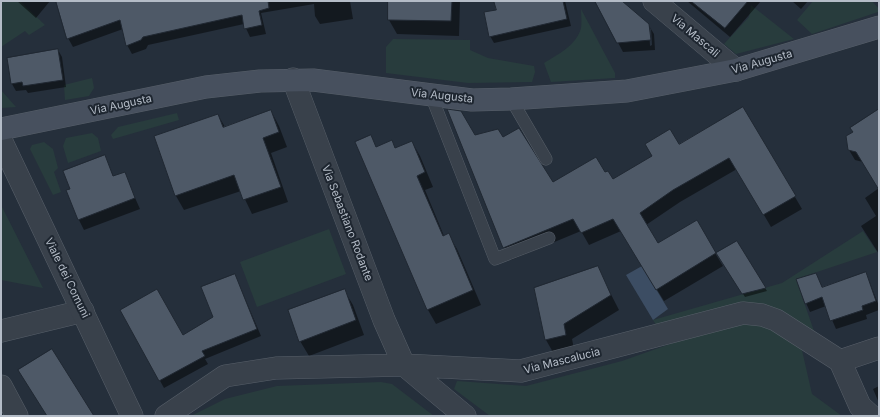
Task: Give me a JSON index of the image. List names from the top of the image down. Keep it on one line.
{"streets":{"main road":["Via Augusta"],"street":["Via Mascali","Via Sebastiano Rodante","Viale dei Comuni","Via Mascalucia"]},"crossings":[["Via Mascali","Via Augusta"],["Via Augusta","Via Sebastiano Rodante"],["Via Sebastiano Rodante","Via Mascalucia"]]}
